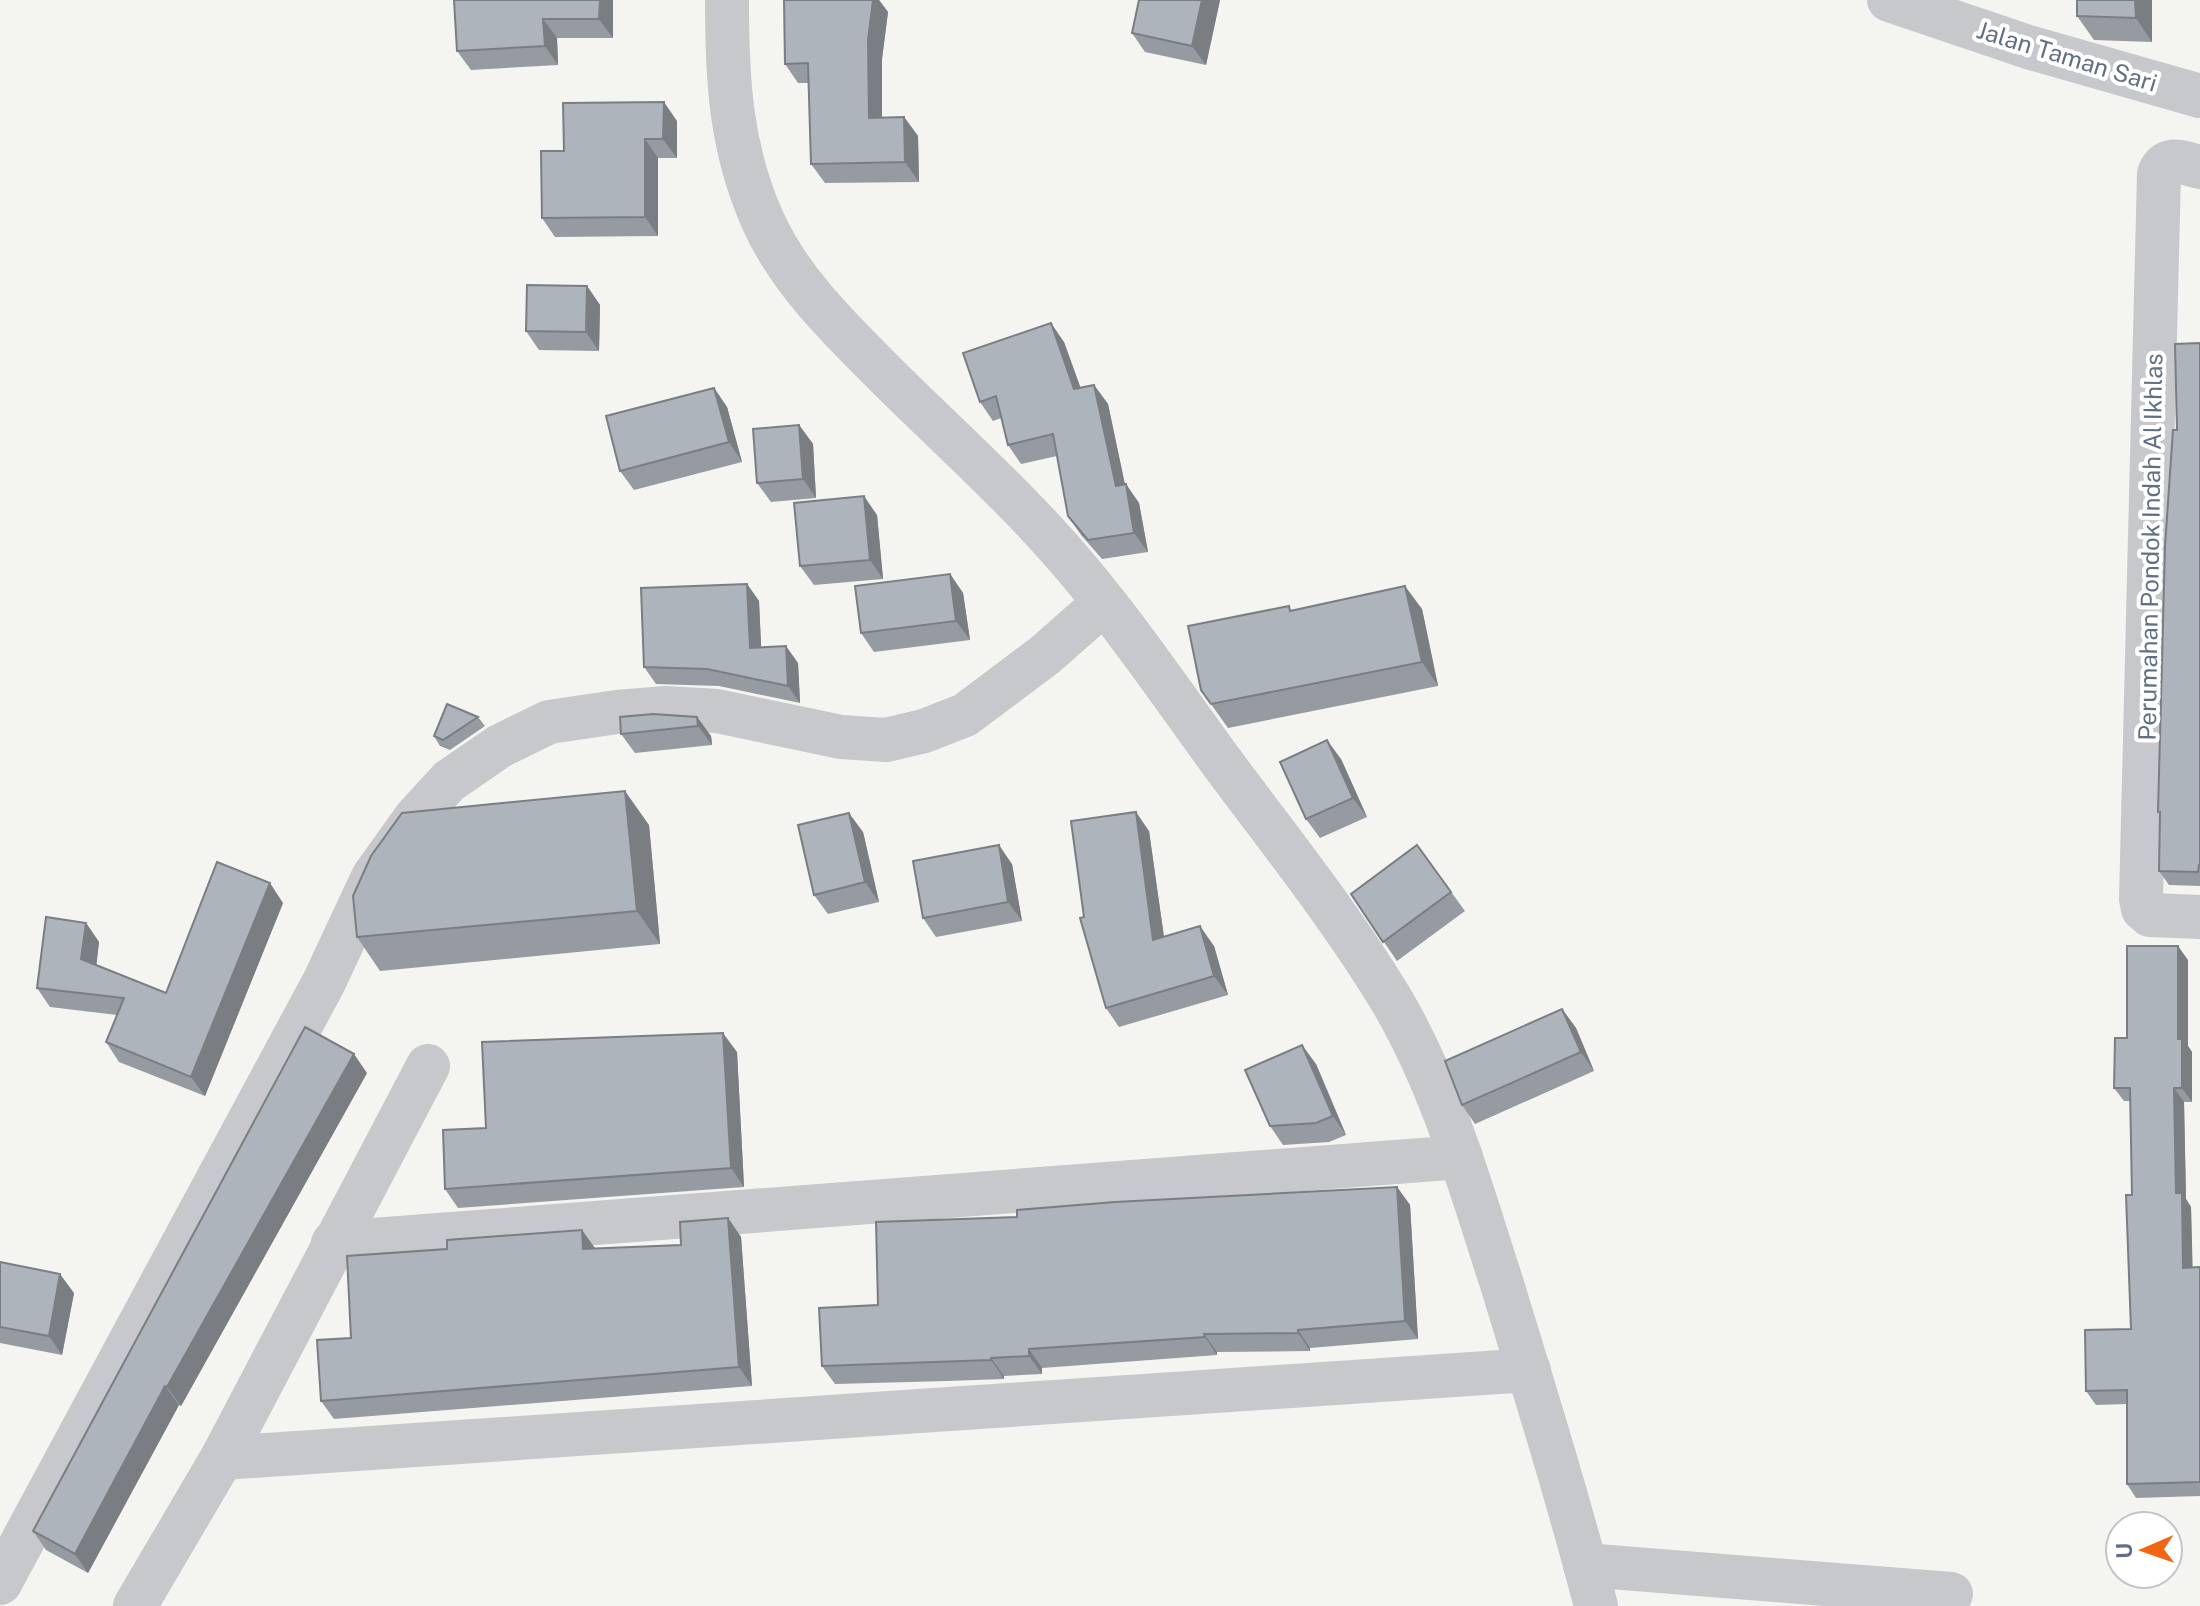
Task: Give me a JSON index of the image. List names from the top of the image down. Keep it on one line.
{"streets":{"street":["Jalan Taman Sari","Perumahan Pondok Indah Al Ikhlas"]},"north":"left"}
